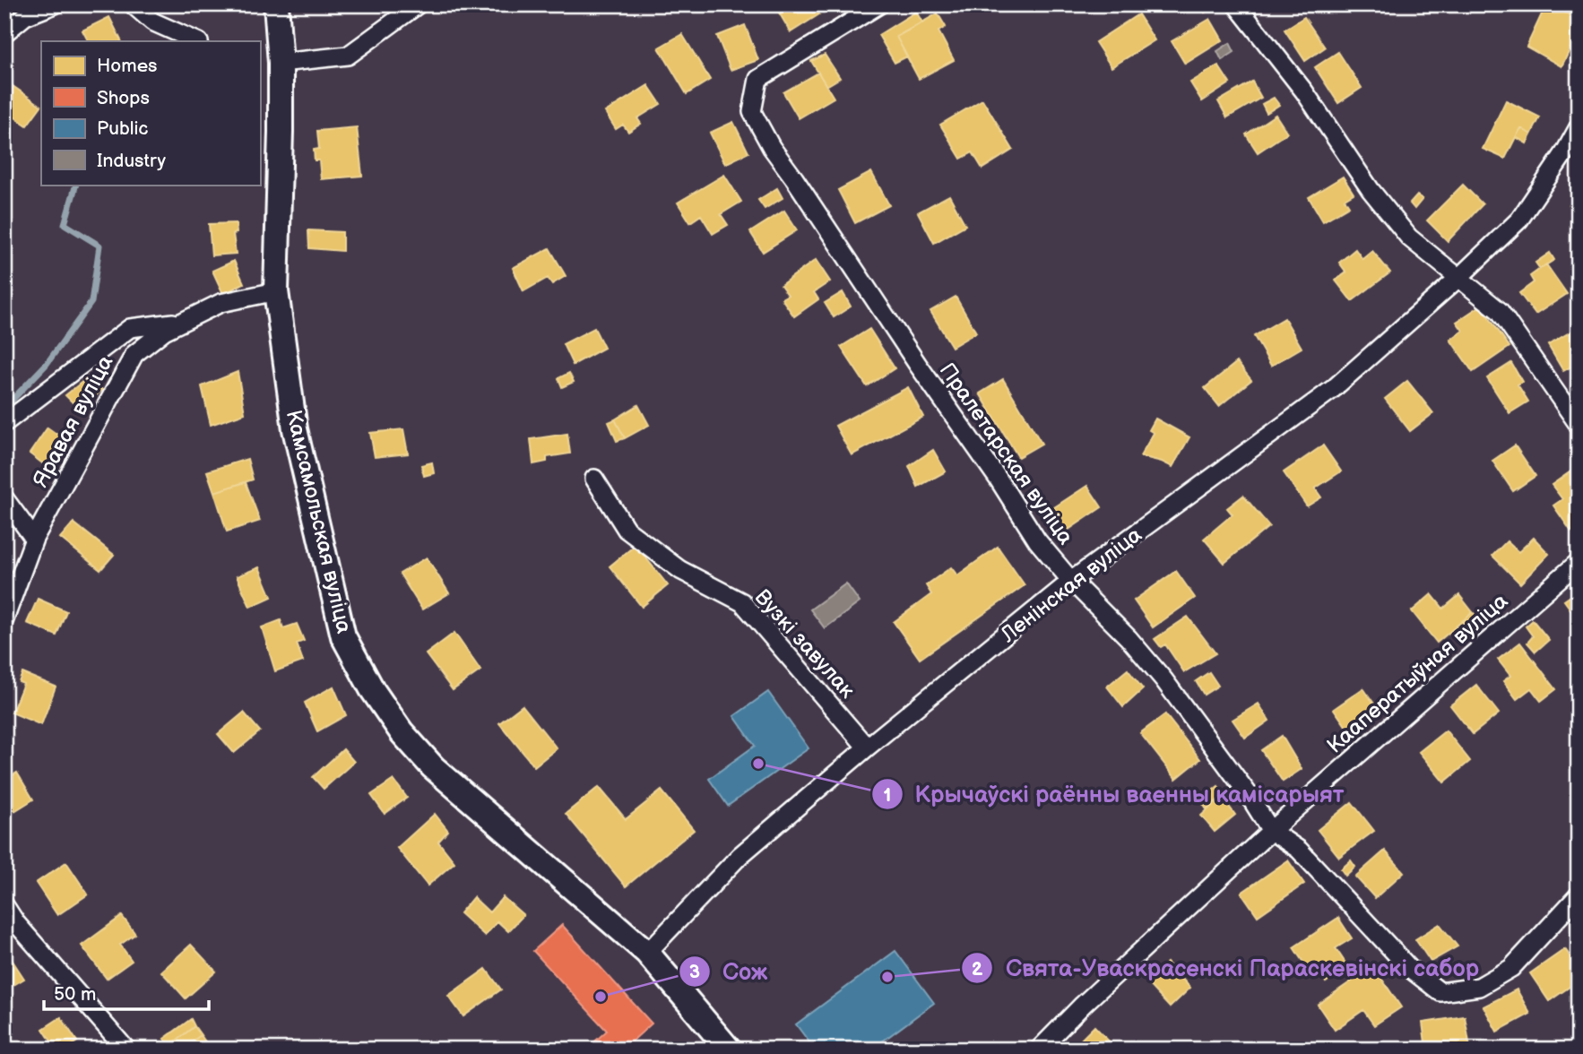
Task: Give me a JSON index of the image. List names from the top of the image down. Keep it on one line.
{"streets":{"main road":["Камсамольская вуліца"],"street":["Яравая вуліца","Пралетарская вуліца","Ленінская вуліца","Вузкі завулак","Кааператыўная вуліца"]},"crossings":[["Яравая вуліца","Камсамольская вуліца"],["Пралетарская вуліца","Ленінская вуліца"],["Пралетарская вуліца","Кааператыўная вуліца"],["Камсамольская вуліца","Ленінская вуліца"],["Ленінская вуліца","Вузкі завулак"]],"places":["Крычаўскі раённы ваенны камісарыят","Свята-Уваскрасенскі Параскевінскі сабор","Сож"],"legend":["Homes","Shops","Public","Industry"],"scale_bar":"50 m"}
